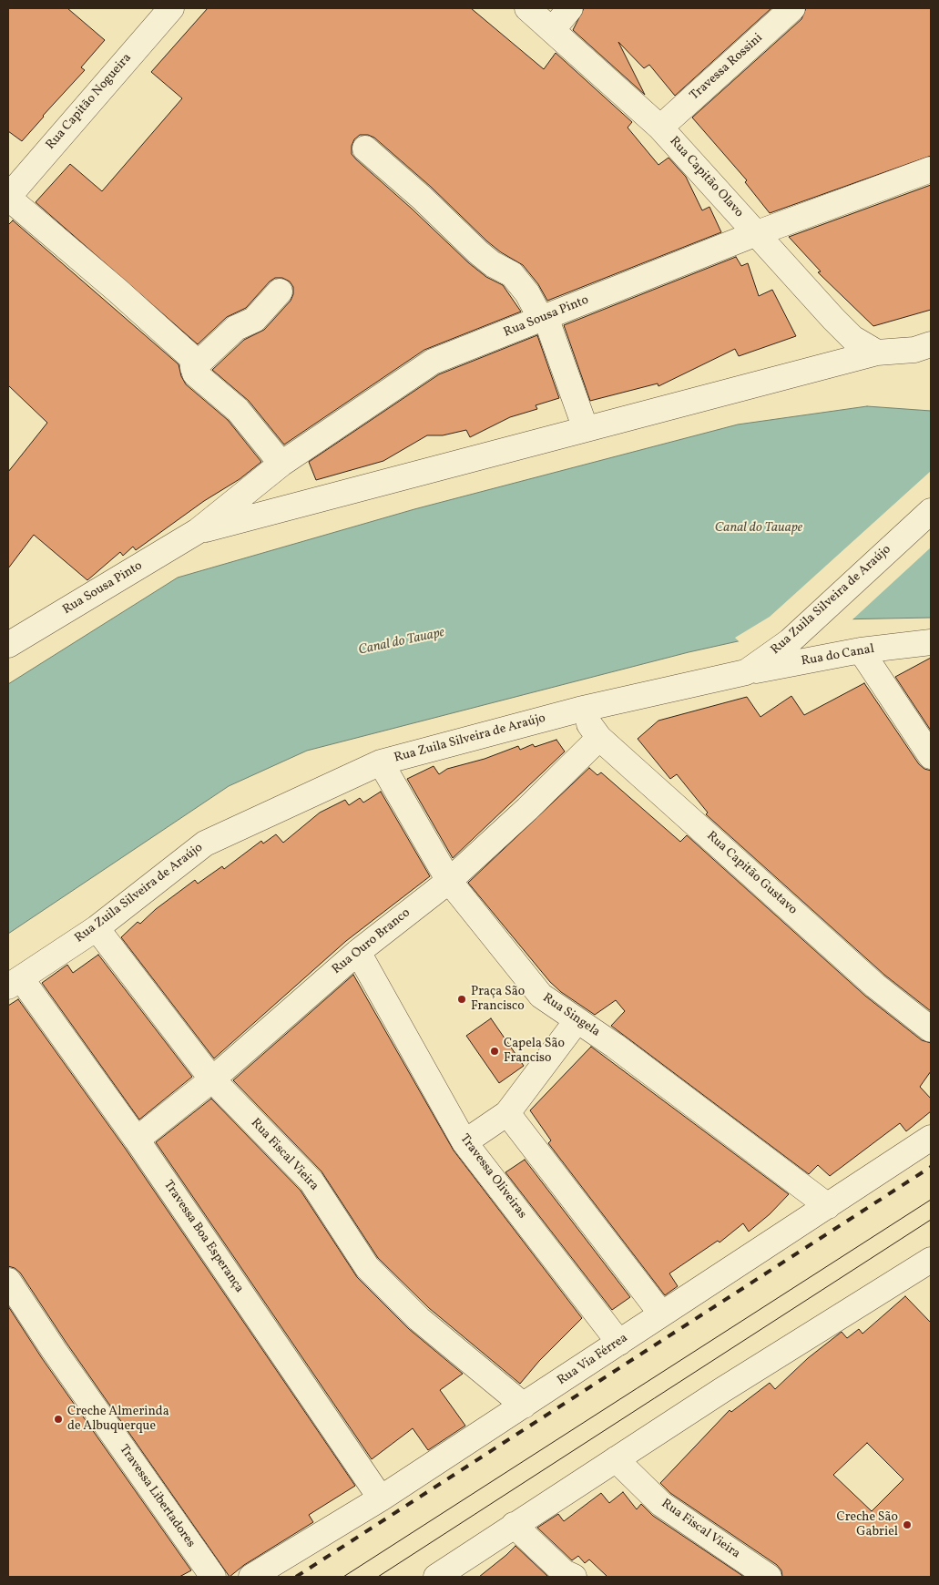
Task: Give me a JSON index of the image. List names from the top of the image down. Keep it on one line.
{"streets":{"street":["Travessa Rossini","Rua Capitão Nogueira","Rua Capitão Olavo","Rua Sousa Pinto","Rua Zuila Silveira de Araújo","Rua do Canal","Rua Capitão Gustavo","Rua Ouro Branco","Rua Singela","Rua Fiscal Vieira","Travessa Oliveiras","Travessa Boa Esperança","Rua Via Férrea","Travessa Libertadores"]},"crossings":[["Travessa Rossini","Rua Capitão Olavo"],["Rua Capitão Olavo","Rua Sousa Pinto"],["Rua Zuila Silveira de Araújo","Rua do Canal"],["Rua Zuila Silveira de Araújo","Rua Capitão Gustavo"],["Rua Zuila Silveira de Araújo","Rua Singela"],["Rua Zuila Silveira de Araújo","Rua Fiscal Vieira"],["Rua Zuila Silveira de Araújo","Travessa Boa Esperança"],["Rua Capitão Gustavo","Rua Ouro Branco"],["Rua Ouro Branco","Rua Singela"],["Rua Ouro Branco","Rua Fiscal Vieira"],["Rua Ouro Branco","Travessa Oliveiras"],["Rua Ouro Branco","Travessa Boa Esperança"],["Rua Singela","Rua Via Férrea"],["Rua Fiscal Vieira","Rua Via Férrea"],["Travessa Oliveiras","Rua Via Férrea"],["Travessa Boa Esperança","Rua Via Férrea"]],"water":["Canal do Tauape"],"places":["Praça São Francisco","Capela São Franciso","Creche Almerinda de Albuquerque","Creche São Gabriel"]}
